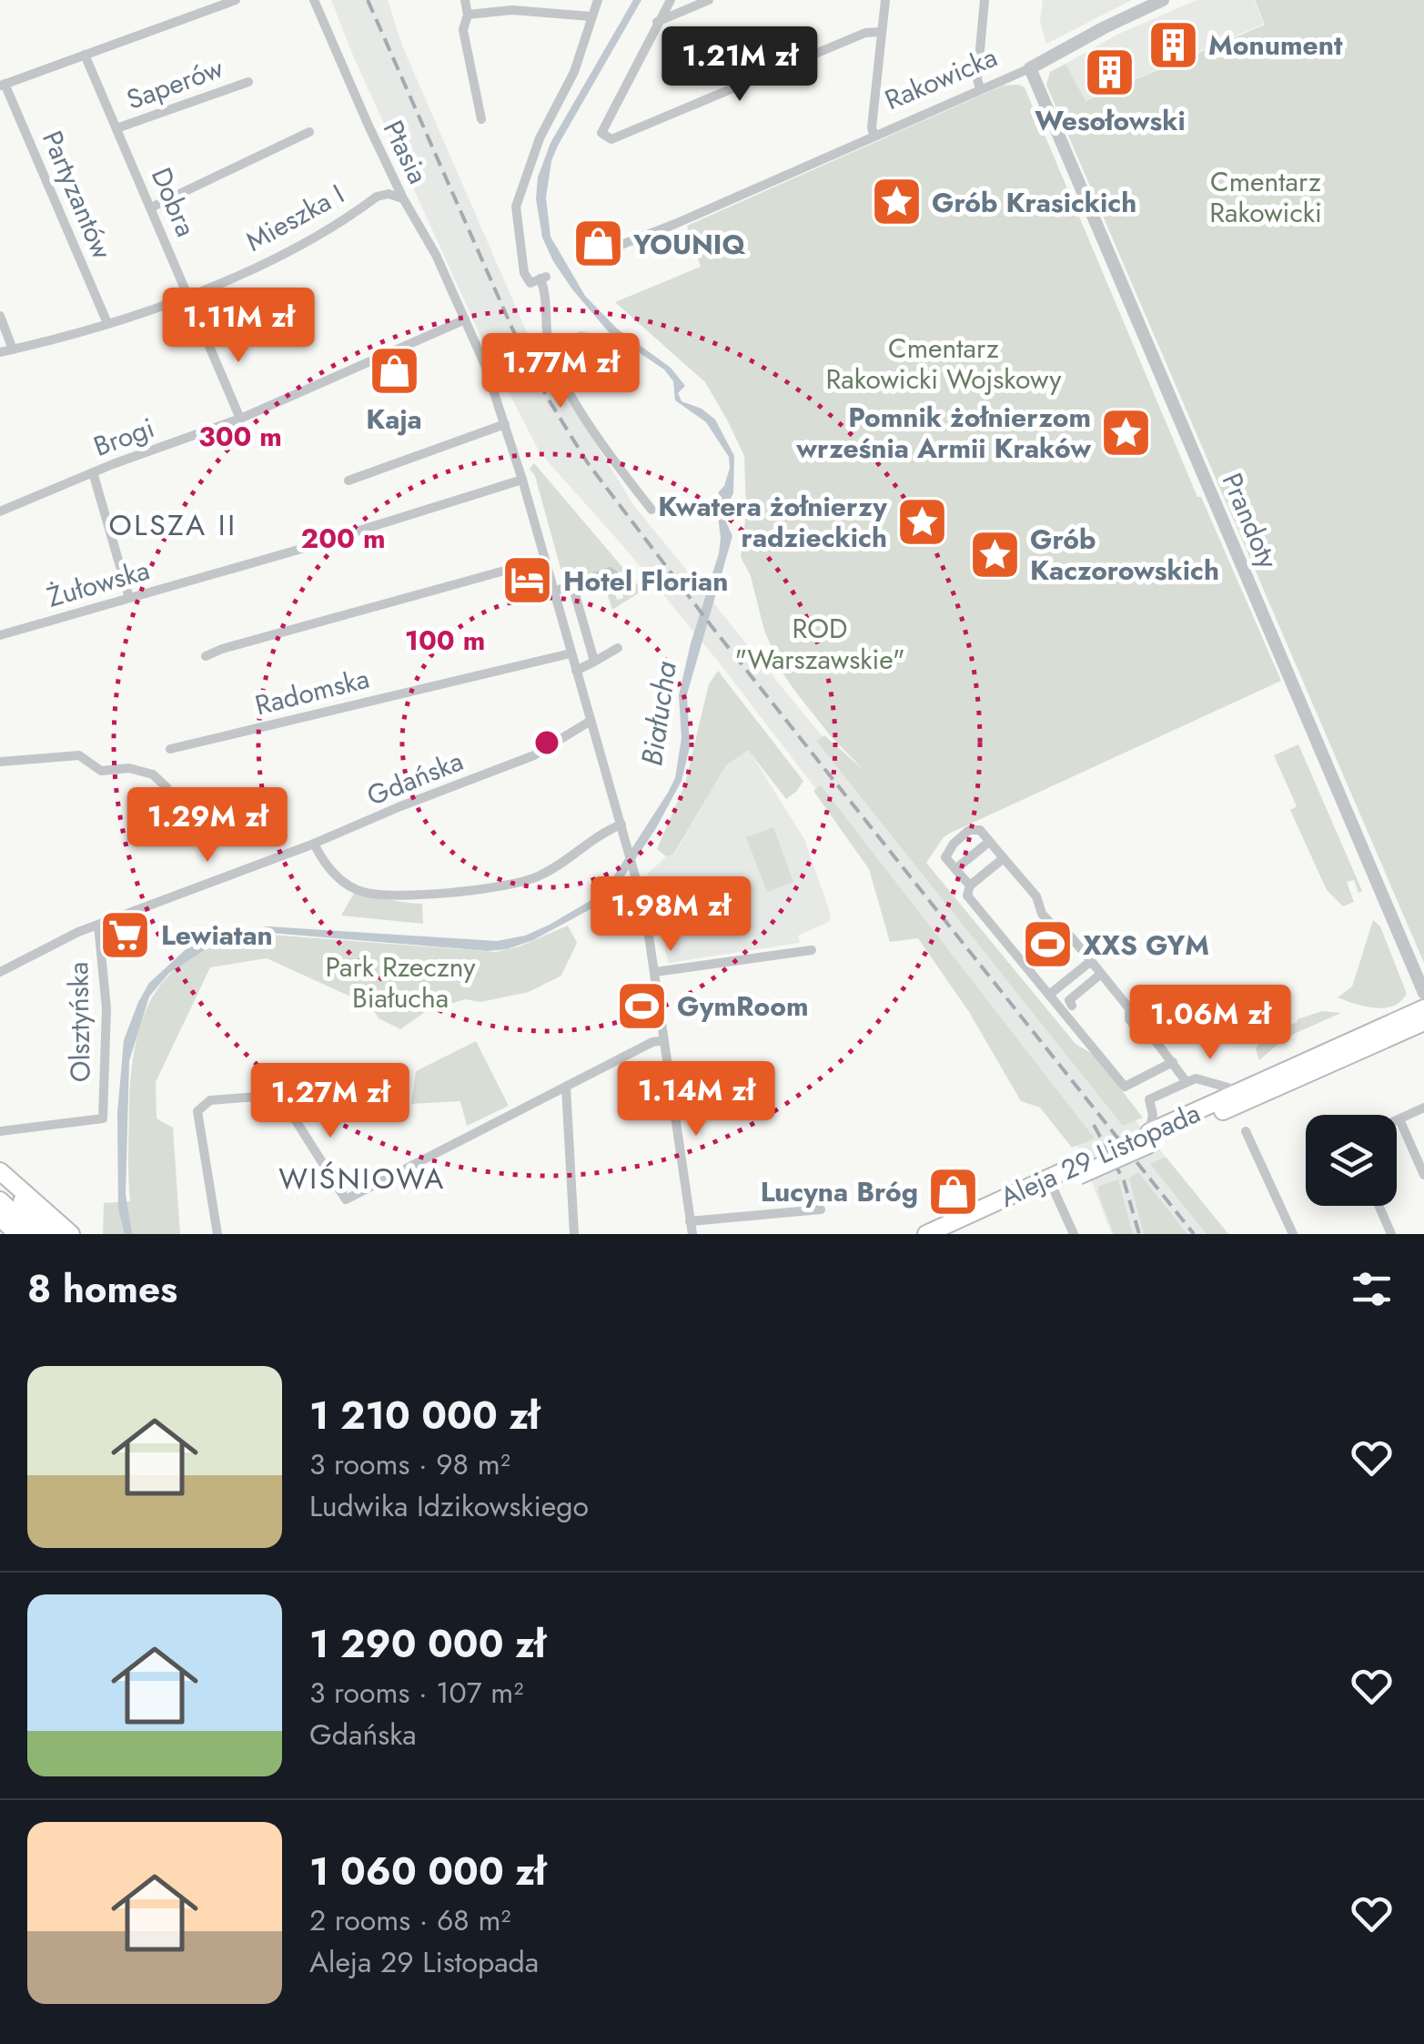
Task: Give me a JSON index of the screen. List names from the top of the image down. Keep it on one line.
{"streets":{"main road":["Aleja 29 Listopada"],"street":["Rakowicka","Saperów","Ptasia","Partyzantów","Dobra","Mieszka I","Brogi","Prandoty","Żułowska","Radomska","Gdańska","Olsztyńska"]},"crossings":[["Rakowicka","Prandoty"],["Saperów","Dobra"],["Ptasia","Mieszka I"],["Ptasia","Brogi"],["Ptasia","Żułowska"],["Ptasia","Radomska"],["Ptasia","Gdańska"],["Partyzantów","Mieszka I"],["Dobra","Mieszka I"],["Dobra","Brogi"],["Gdańska","Olsztyńska"]],"districts":["OLSZA II","WIŚNIOWA"],"water":["Białucha"],"parks":["Cmentarz Rakowicki","Cmentarz Rakowicki Wojskowy","ROD \"Warszawskie\"","Park Rzeczny Białucha"],"places":{"building":["Monument","Wesołowski"],"place":["Grób Krasickich","Pomnik żołnierzom września Armii Kraków","Kwatera żołnierzy radzieckich","Grób Kaczorowskich"],"shop":["YOUNIQ","Kaja","Lucyna Bróg"],"hotel":["Hotel Florian"],"supermarket":["Lewiatan"],"sports":["XXS GYM","GymRoom"]},"page":{"price":["1.21M zł","1.11M zł","1.77M zł","1.29M zł","1.98M zł","1.06M zł","1.14M zł","1.27M zł"],"heading":"8 homes","list":[{"name":"1 210 000 zł","note":"3 rooms · 98 m² · Ludwika Idzikowskiego"},{"name":"1 290 000 zł","note":"3 rooms · 107 m² · Gdańska"},{"name":"1 060 000 zł","note":"2 rooms · 68 m² · Aleja 29 Listopada"}]},"rings":["300 m","200 m","100 m"]}
